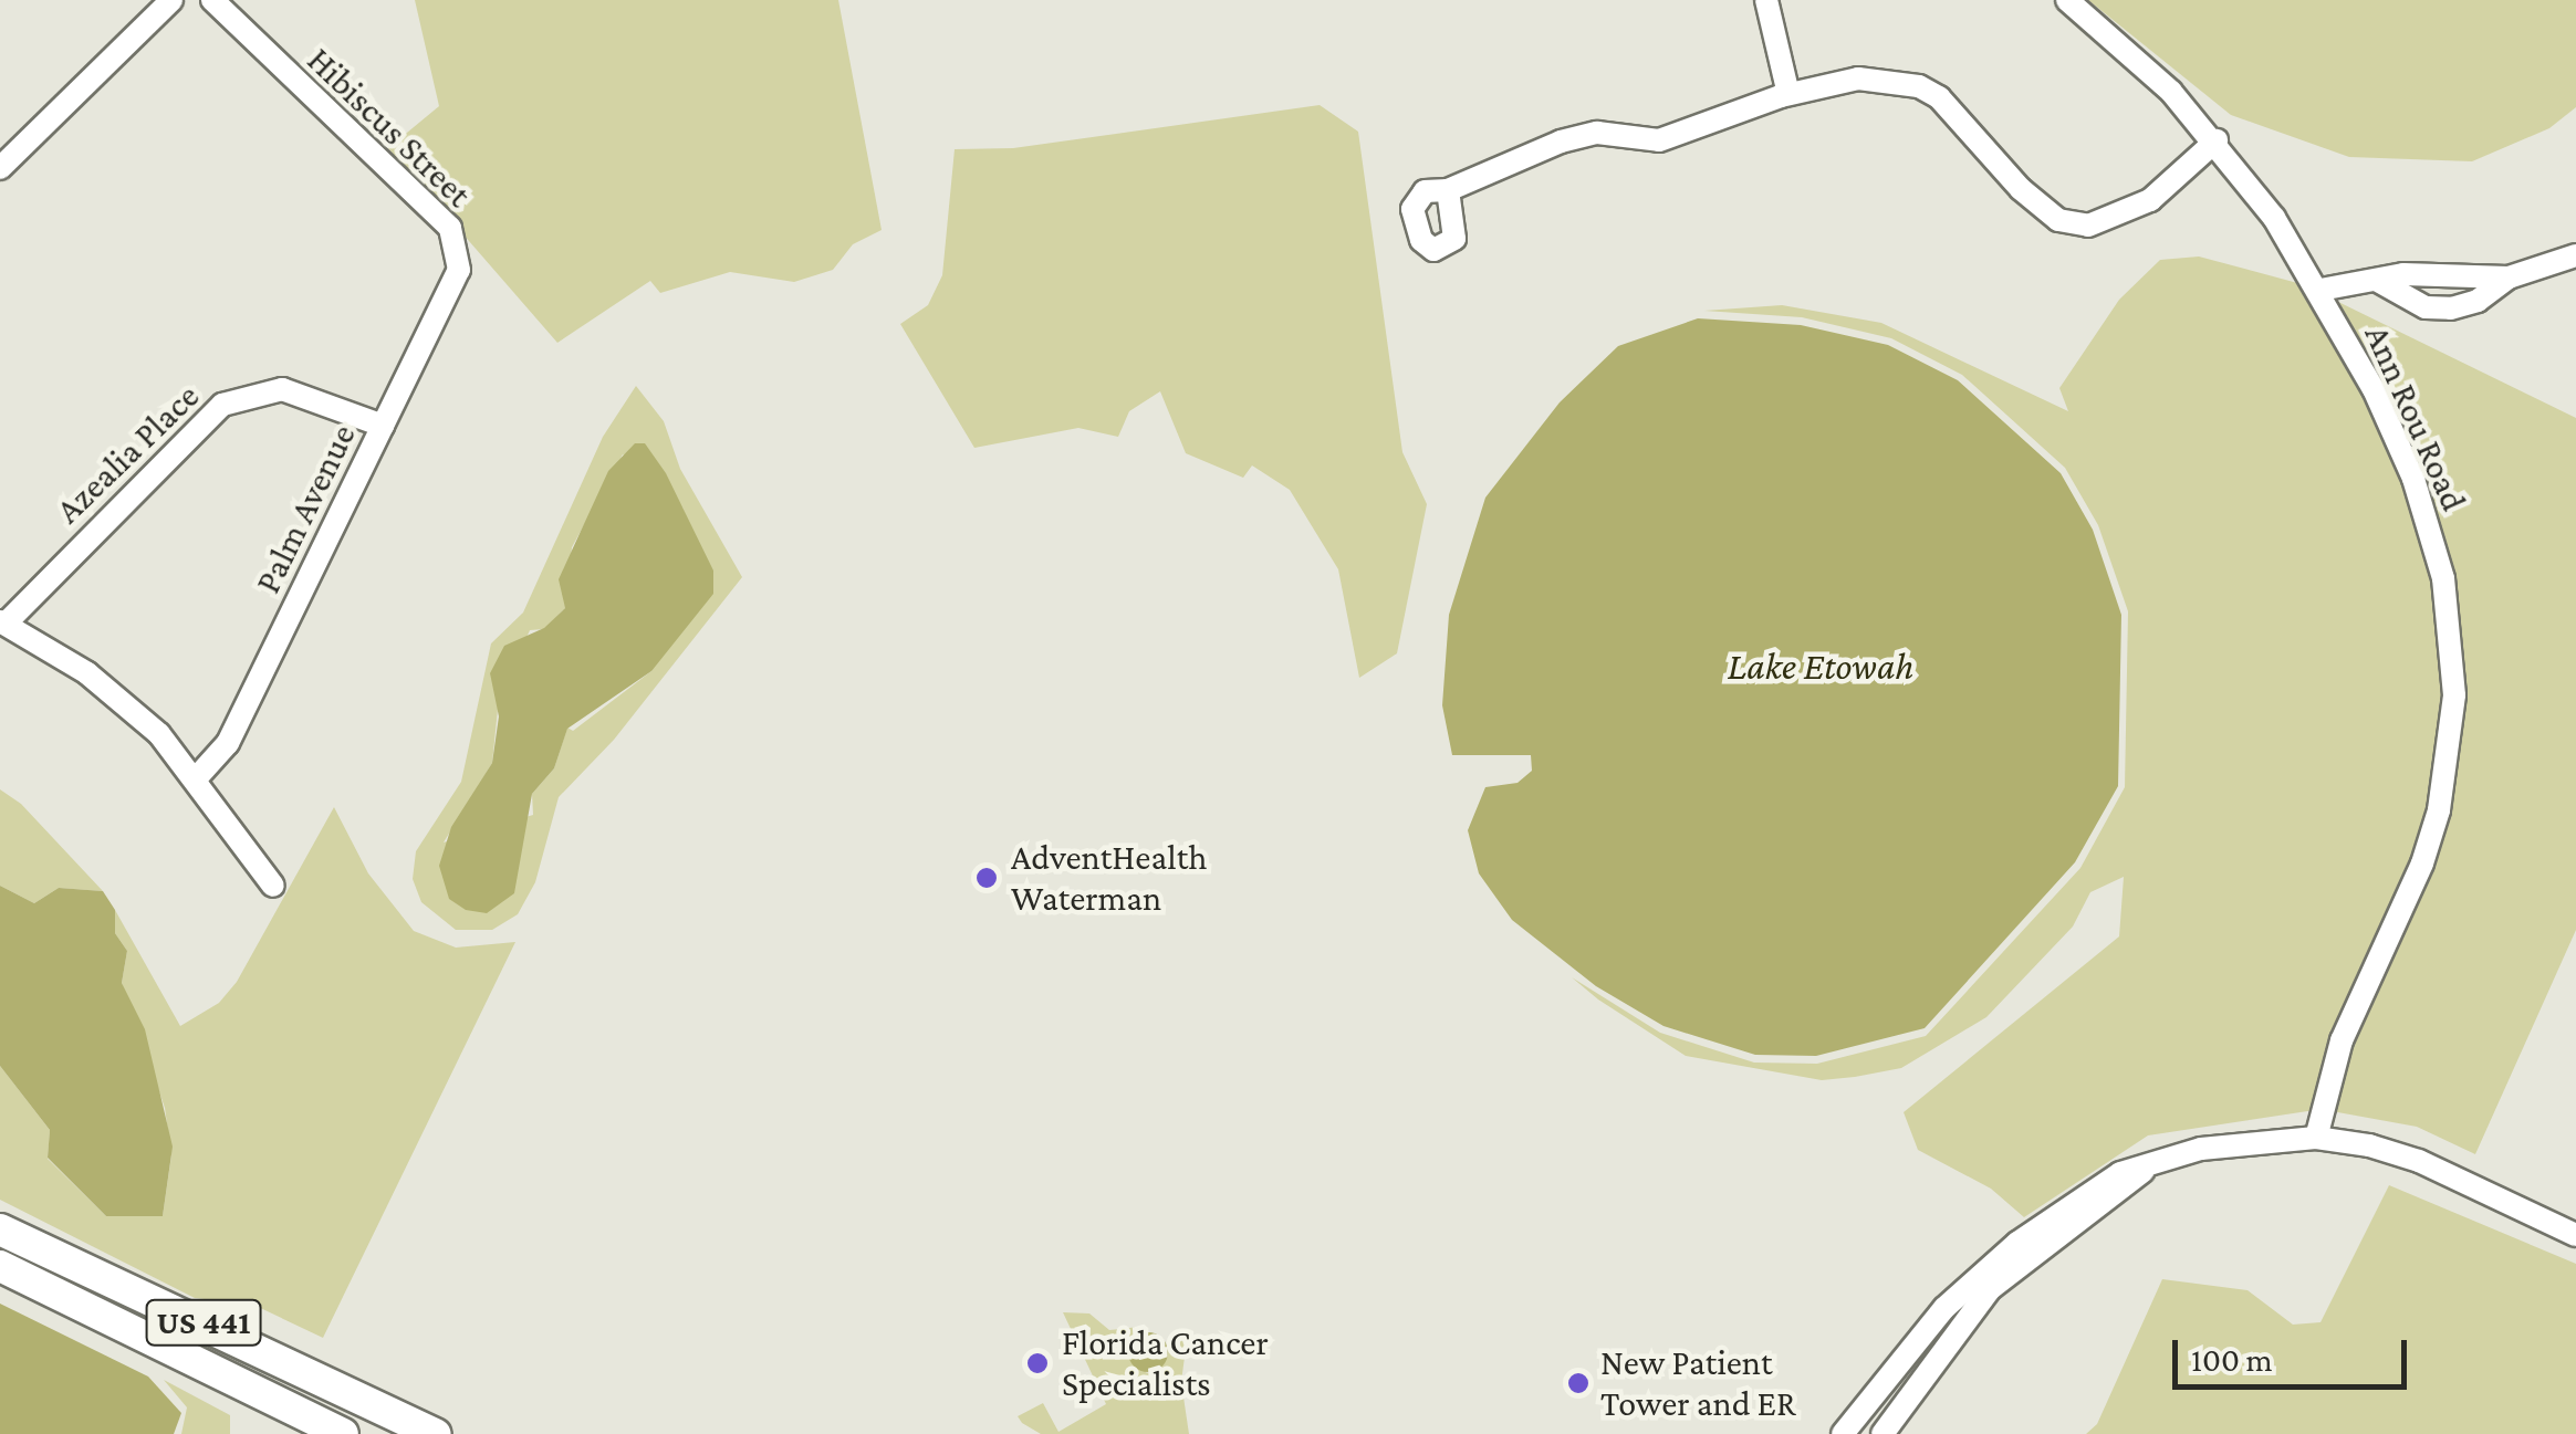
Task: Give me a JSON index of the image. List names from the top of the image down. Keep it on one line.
{"streets":{"main road":["US 441"],"street":["Hibiscus Street","Ann Rou Road","Azealia Place","Palm Avenue"]},"crossings":[["Hibiscus Street","Palm Avenue"],["Azealia Place","Palm Avenue"]],"water":["Lake Etowah"],"places":["AdventHealth Waterman","Florida Cancer Specialists","New Patient Tower and ER"],"scale_bar":"100 m"}
